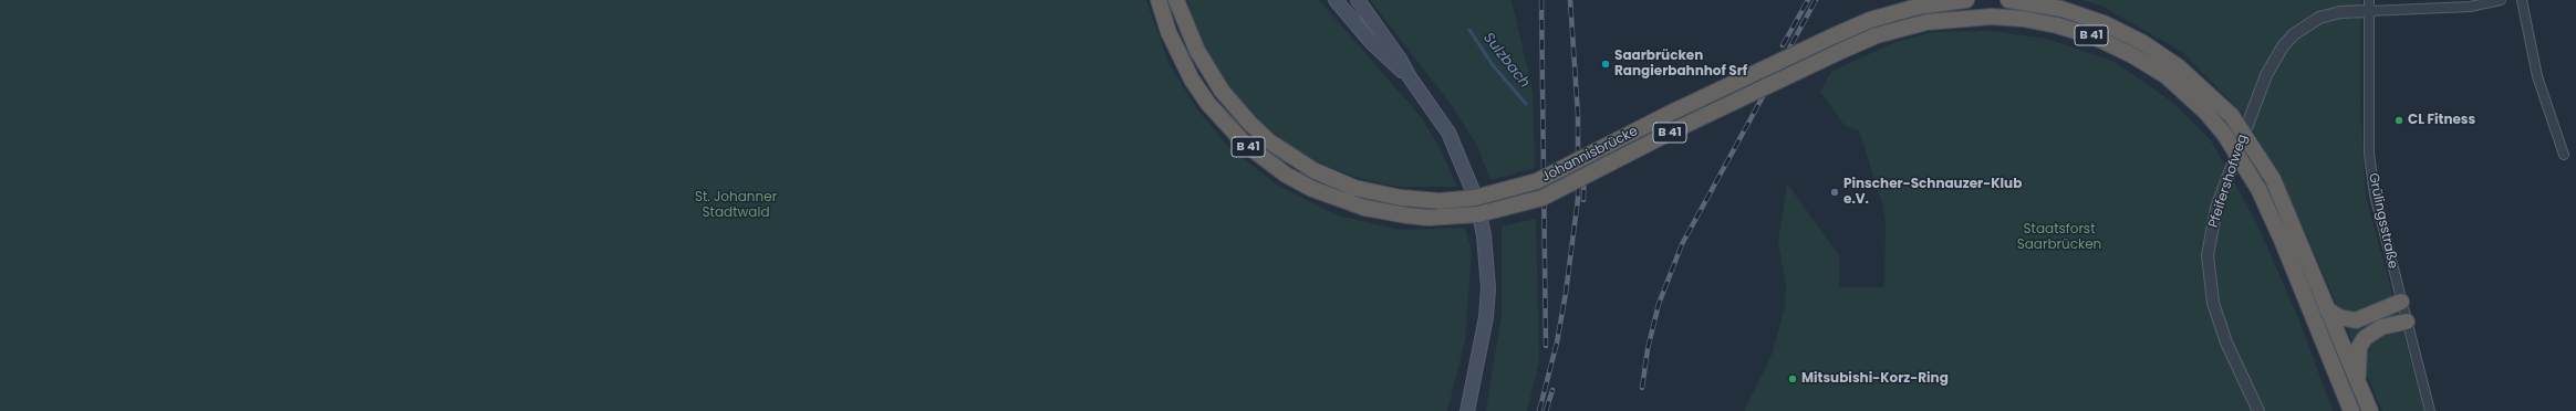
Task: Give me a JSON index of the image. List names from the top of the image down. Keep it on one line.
{"streets":{"highway":["B 41","Johannisbrücke"],"street":["Pfeifershofweg","Grülingsstraße"]},"crossings":[["Pfeifershofweg","Grülingsstraße"]],"water":["Sulzbach"],"parks":["St. Johanner Stadtwald","Staatsforst Saarbrücken"],"places":["Saarbrücken Rangierbahnhof Srf","CL Fitness","Pinscher-Schnauzer-Klub e.V.","Mitsubishi-Korz-Ring"]}
